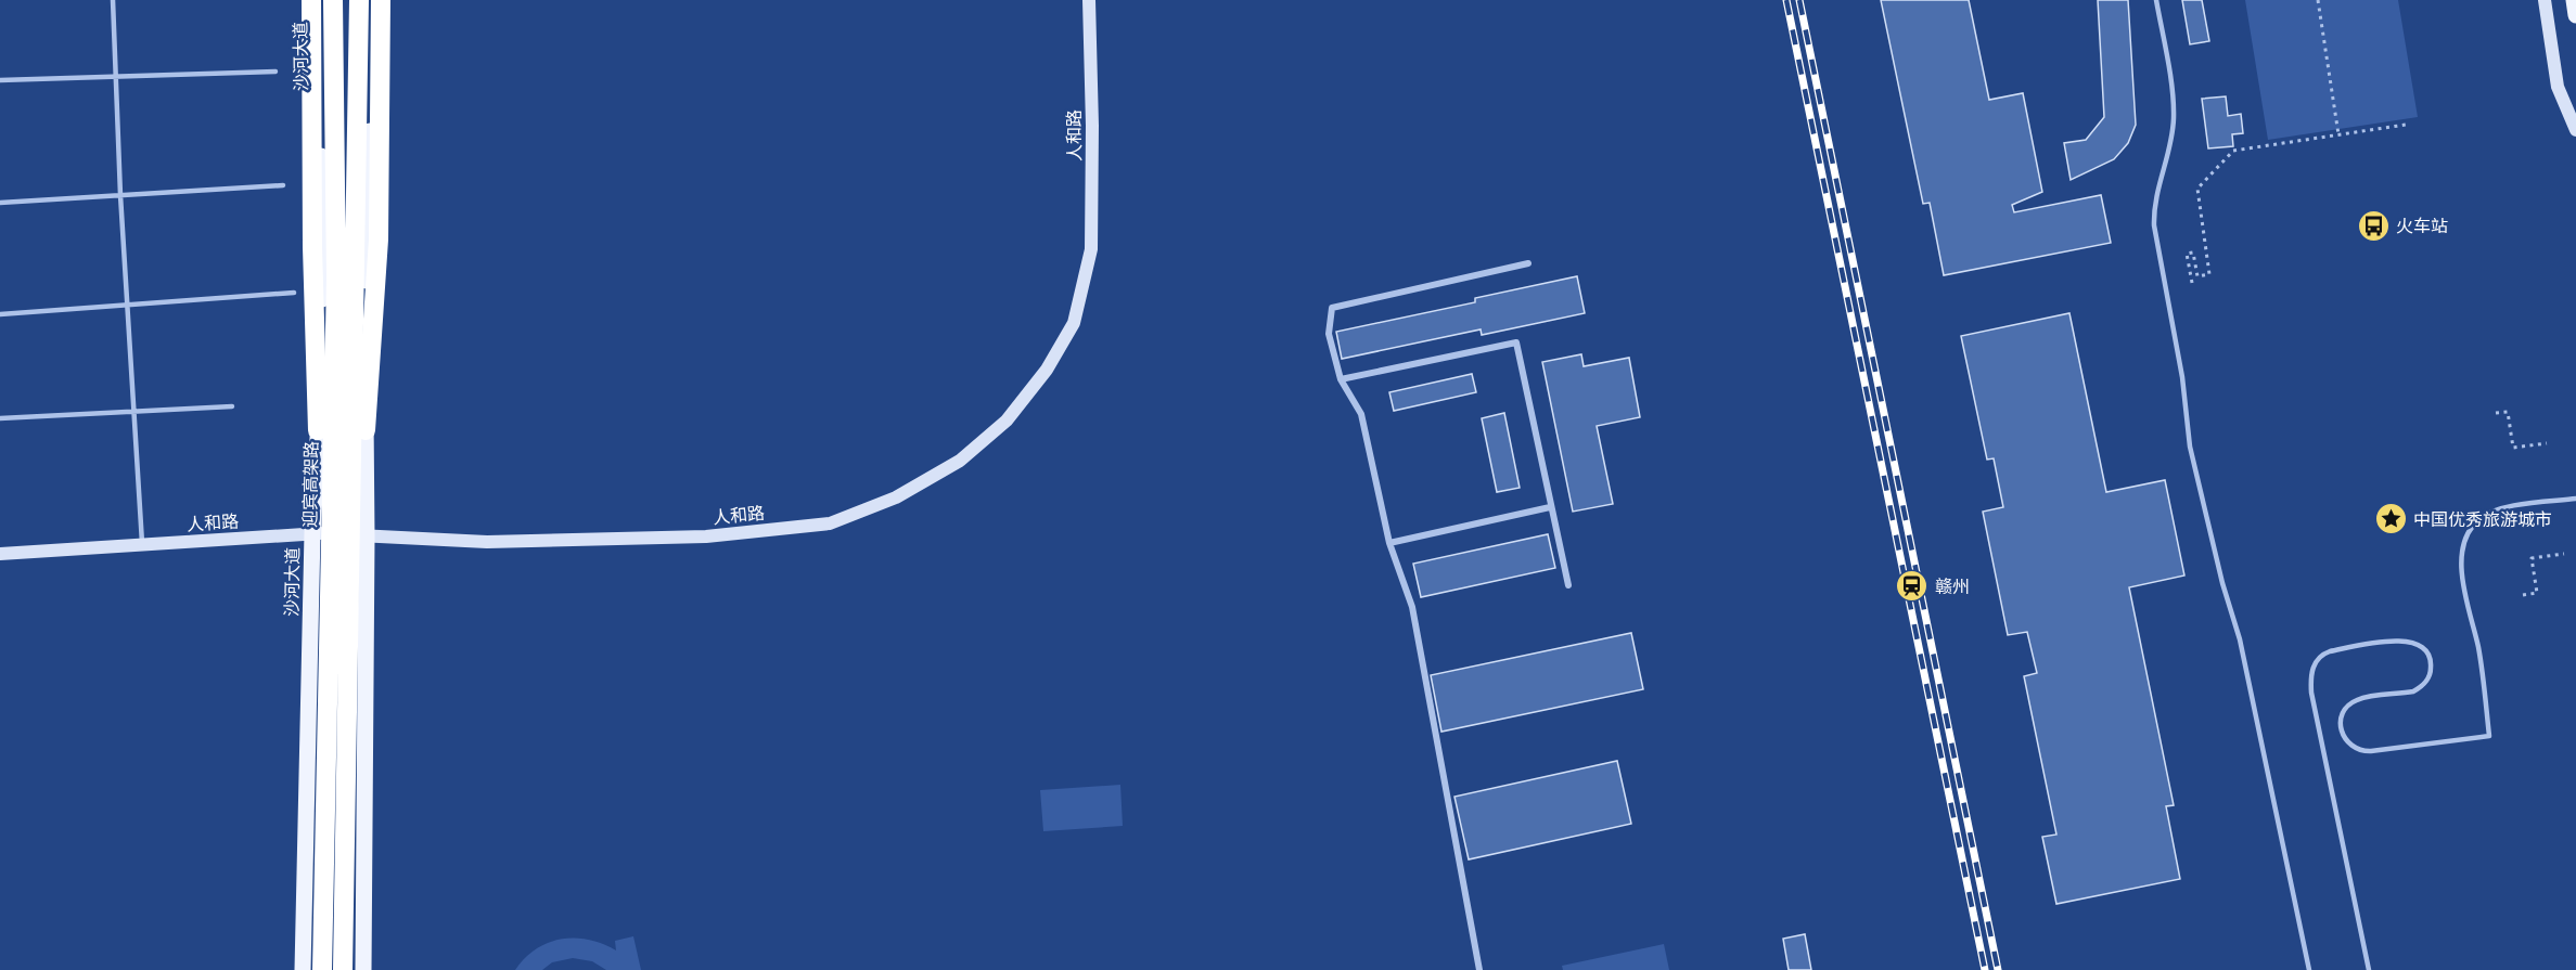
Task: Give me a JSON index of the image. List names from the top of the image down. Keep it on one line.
{"streets":{"highway":["迎宾高架路"],"main road":["沙河大道"],"street":["人和路"]},"crossings":[["沙河大道","人和路"]],"places":{"bus stop":["火车站"],"place":["中国优秀旅游城市"],"station":["赣州"]}}
